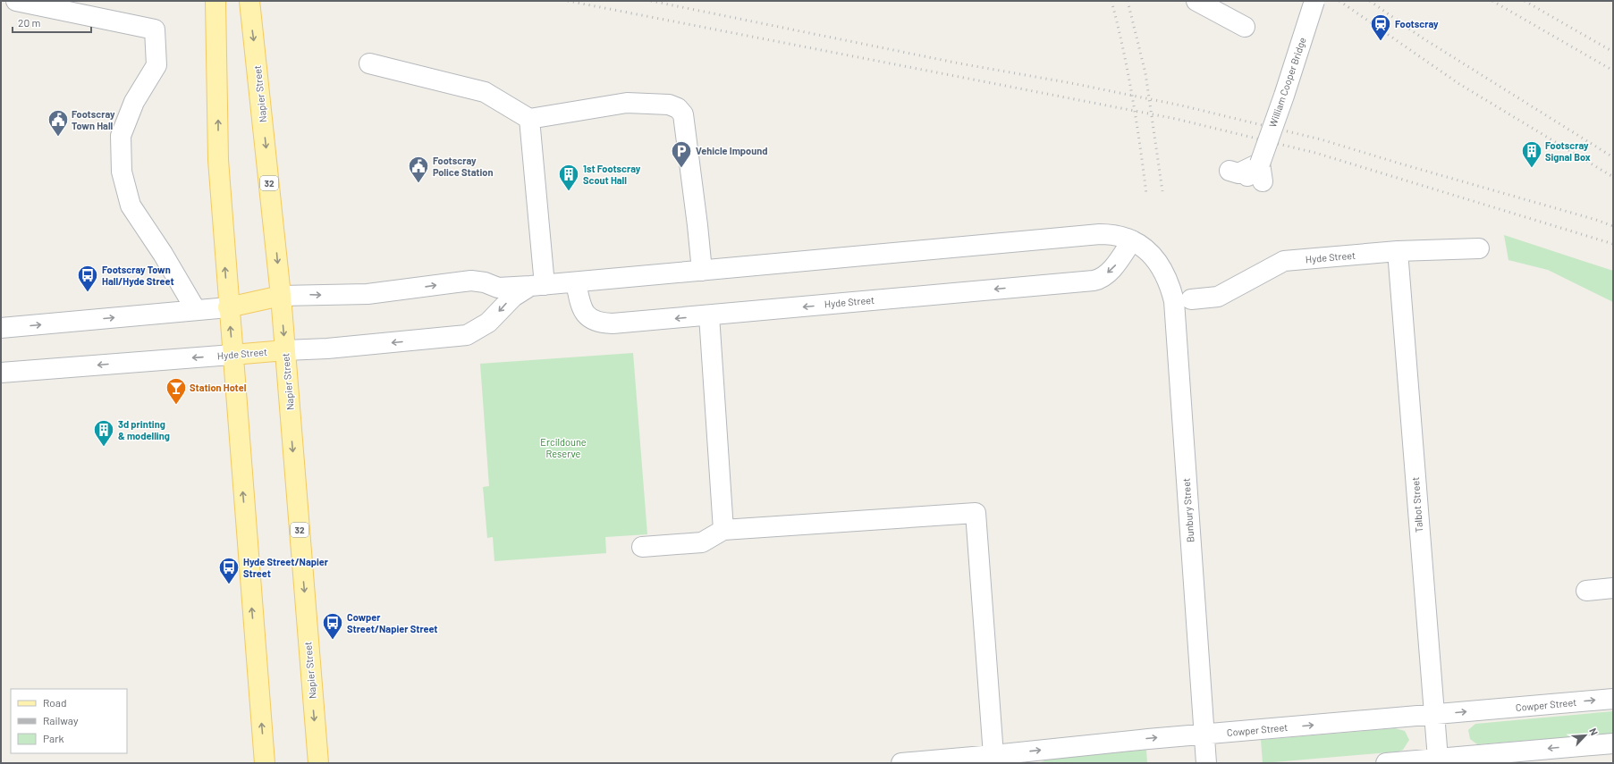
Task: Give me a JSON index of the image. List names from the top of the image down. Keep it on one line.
{"streets":{"main road":["Napier Street","32","Hyde Street"],"street":["William Cooper Bridge","Talbot Street","Bunbury Street","Cowper Street"]},"crossings":[["Napier Street","Hyde Street"],["Hyde Street","Talbot Street"],["Hyde Street","Bunbury Street"],["Talbot Street","Cowper Street"],["Bunbury Street","Cowper Street"]],"parks":["Ercildoune Reserve"],"places":{"station":["Footscray"],"public building":["Footscray Town Hall","Footscray Police Station"],"parking":["Vehicle Impound"],"building":["Footscray Signal Box","1st Footscray Scout Hall","3d printing & modelling"],"bus stop":["Footscray Town Hall/Hyde Street","Hyde Street/Napier Street","Cowper Street/Napier Street"],"bar":["Station Hotel"]},"legend":["Road","Railway","Park"],"scale_bar":"20 m","north":"top right"}
